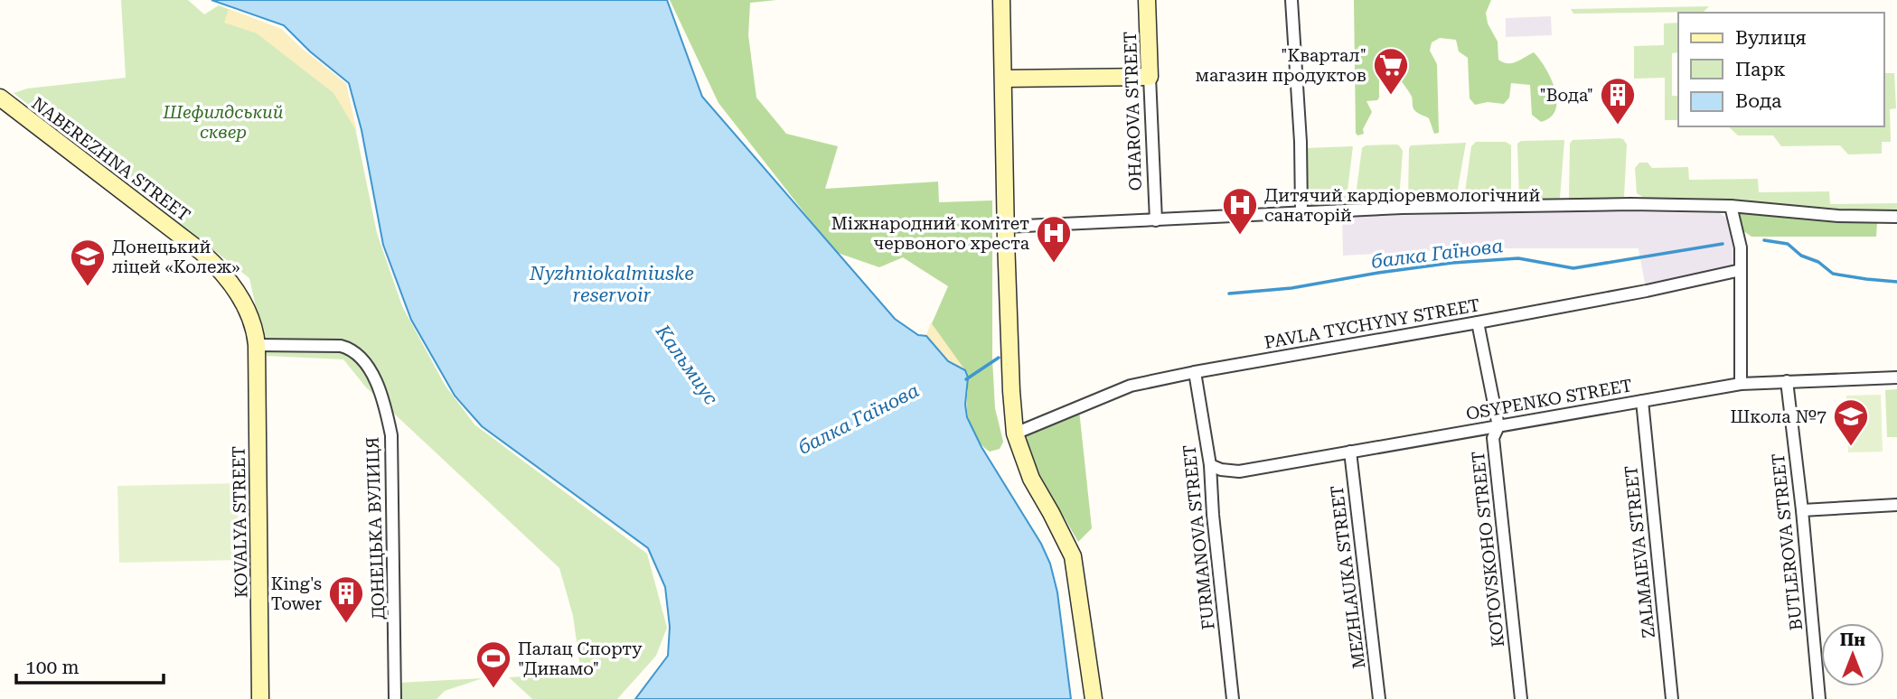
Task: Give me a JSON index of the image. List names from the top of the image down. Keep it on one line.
{"streets":{"street":["OHAROVA STREET","NABEREZHNA STREET","PAVLA TYCHYNY STREET","OSYPENKO STREET","KOVALYA STREET","ДОНЕЦЬКА ВУЛИЦЯ","FURMANOVA STREET","BUTLEROVA STREET","KOTOVSKOHO STREET","ZALMAIEVA STREET","MEZHLAUKA STREET"]},"crossings":[["NABEREZHNA STREET","KOVALYA STREET"],["NABEREZHNA STREET","ДОНЕЦЬКА ВУЛИЦЯ"],["PAVLA TYCHYNY STREET","FURMANOVA STREET"],["PAVLA TYCHYNY STREET","KOTOVSKOHO STREET"],["OSYPENKO STREET","FURMANOVA STREET"],["OSYPENKO STREET","BUTLEROVA STREET"],["OSYPENKO STREET","KOTOVSKOHO STREET"],["OSYPENKO STREET","ZALMAIEVA STREET"],["OSYPENKO STREET","MEZHLAUKA STREET"],["KOVALYA STREET","ДОНЕЦЬКА ВУЛИЦЯ"]],"water":["балка Гаїнова","Nyzhniokalmiuske reservoir","Кальмиус"],"parks":["Шефилдський сквер"],"places":{"supermarket":["\"Квартал\" магазин продуктов"],"building":["\"Вода\"","King's Tower"],"hospital":["Дитячий кардіоревмологічний санаторій","Міжнародний комітет червоного хреста"],"school or university":["Донецький ліцей «Колеж»","Школа №7"],"sports":["Палац Спорту \"Динамо\""]},"legend":["Вулиця","Парк","Вода"],"scale_bar":"100 m","north":"top"}
